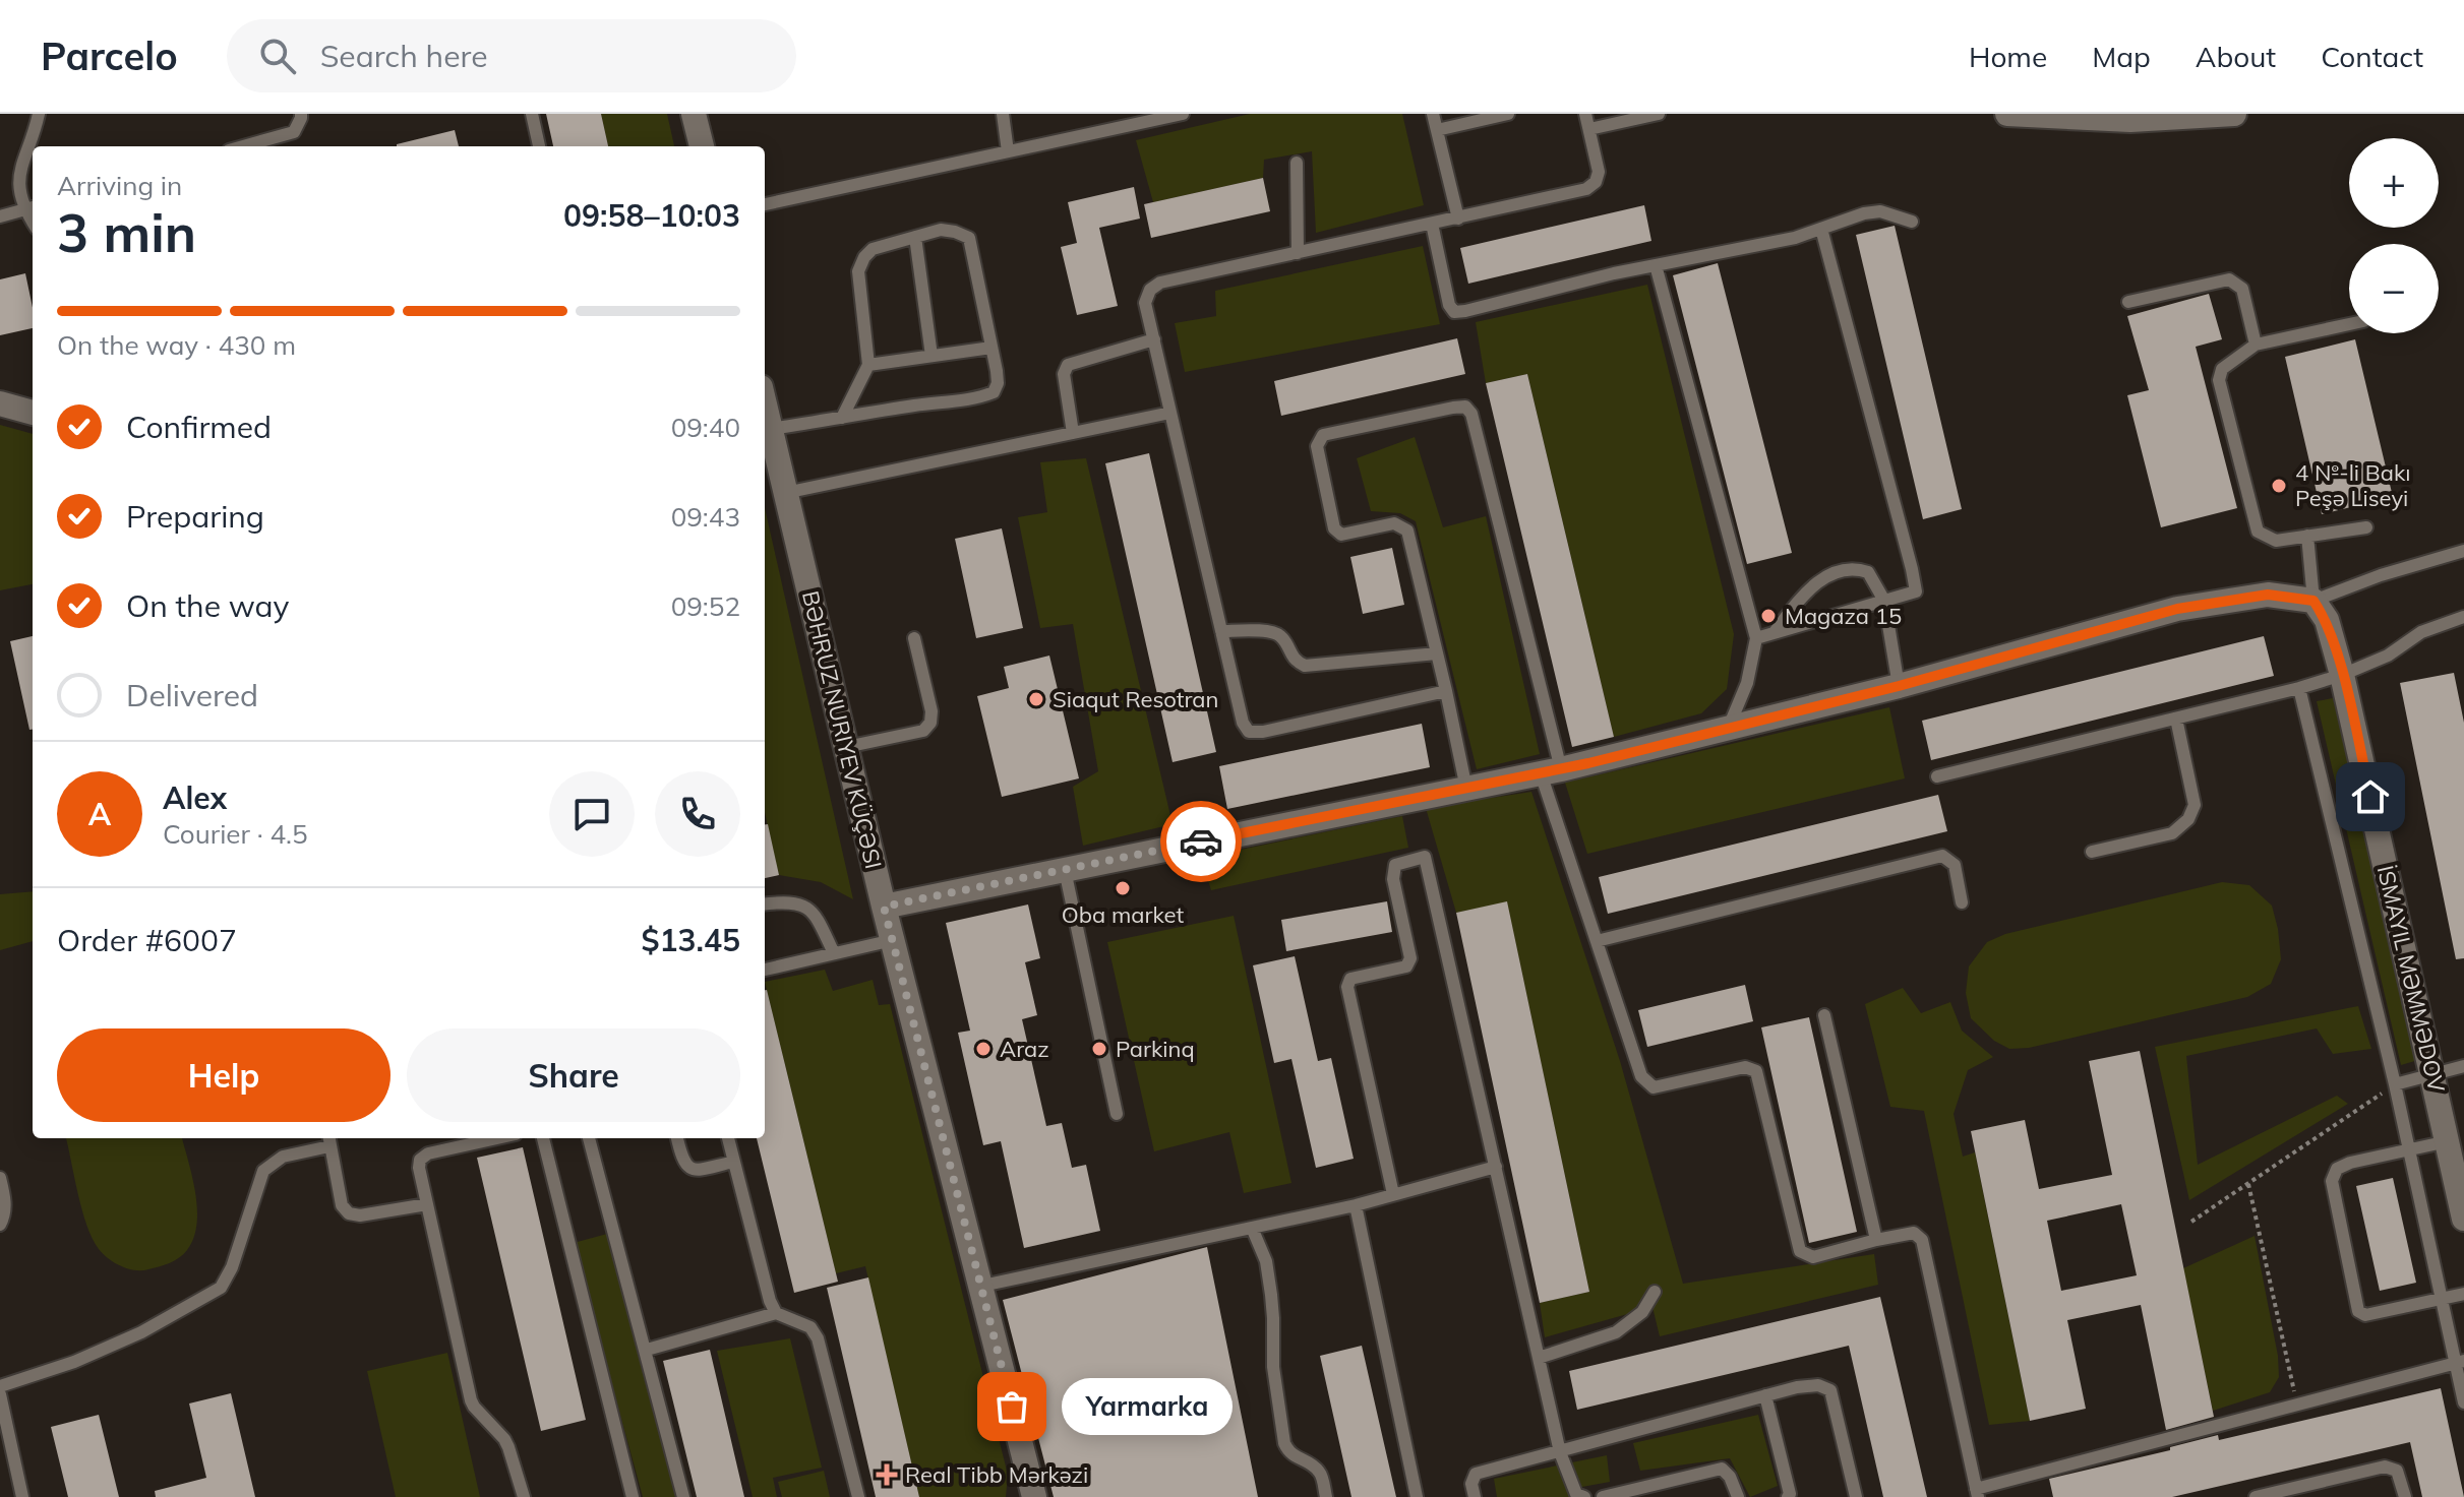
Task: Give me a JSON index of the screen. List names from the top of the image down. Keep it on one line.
{"streets":{"street":["BƏHRUZ NURIYEV KÜÇƏSI"]},"places":{"other":["4 №-li Bakı Peşə Liseyi","Magaza 15","Siaqut Resotran","Oba market","Araz","Parkinq","Yarmarka"],"health":["Real Tibb Mərkəzi"]},"page":{"header":"Parcelo","search":"Search here","nav":["Home","Map","About","Contact"],"map_buttons":["+","−"],"heading":["3 min","Arriving in","09:58–10:03"],"panel":["Alex","Courier · 4.5","Order #6007","$13.45"],"bar":"On the way · 430 m","list":[["Confirmed","09:40"],["Preparing","09:43"],["On the way","09:52"],"Delivered"],"round":"A","buttons":["Help","Share"],"bubble":"Yarmarka"}}
